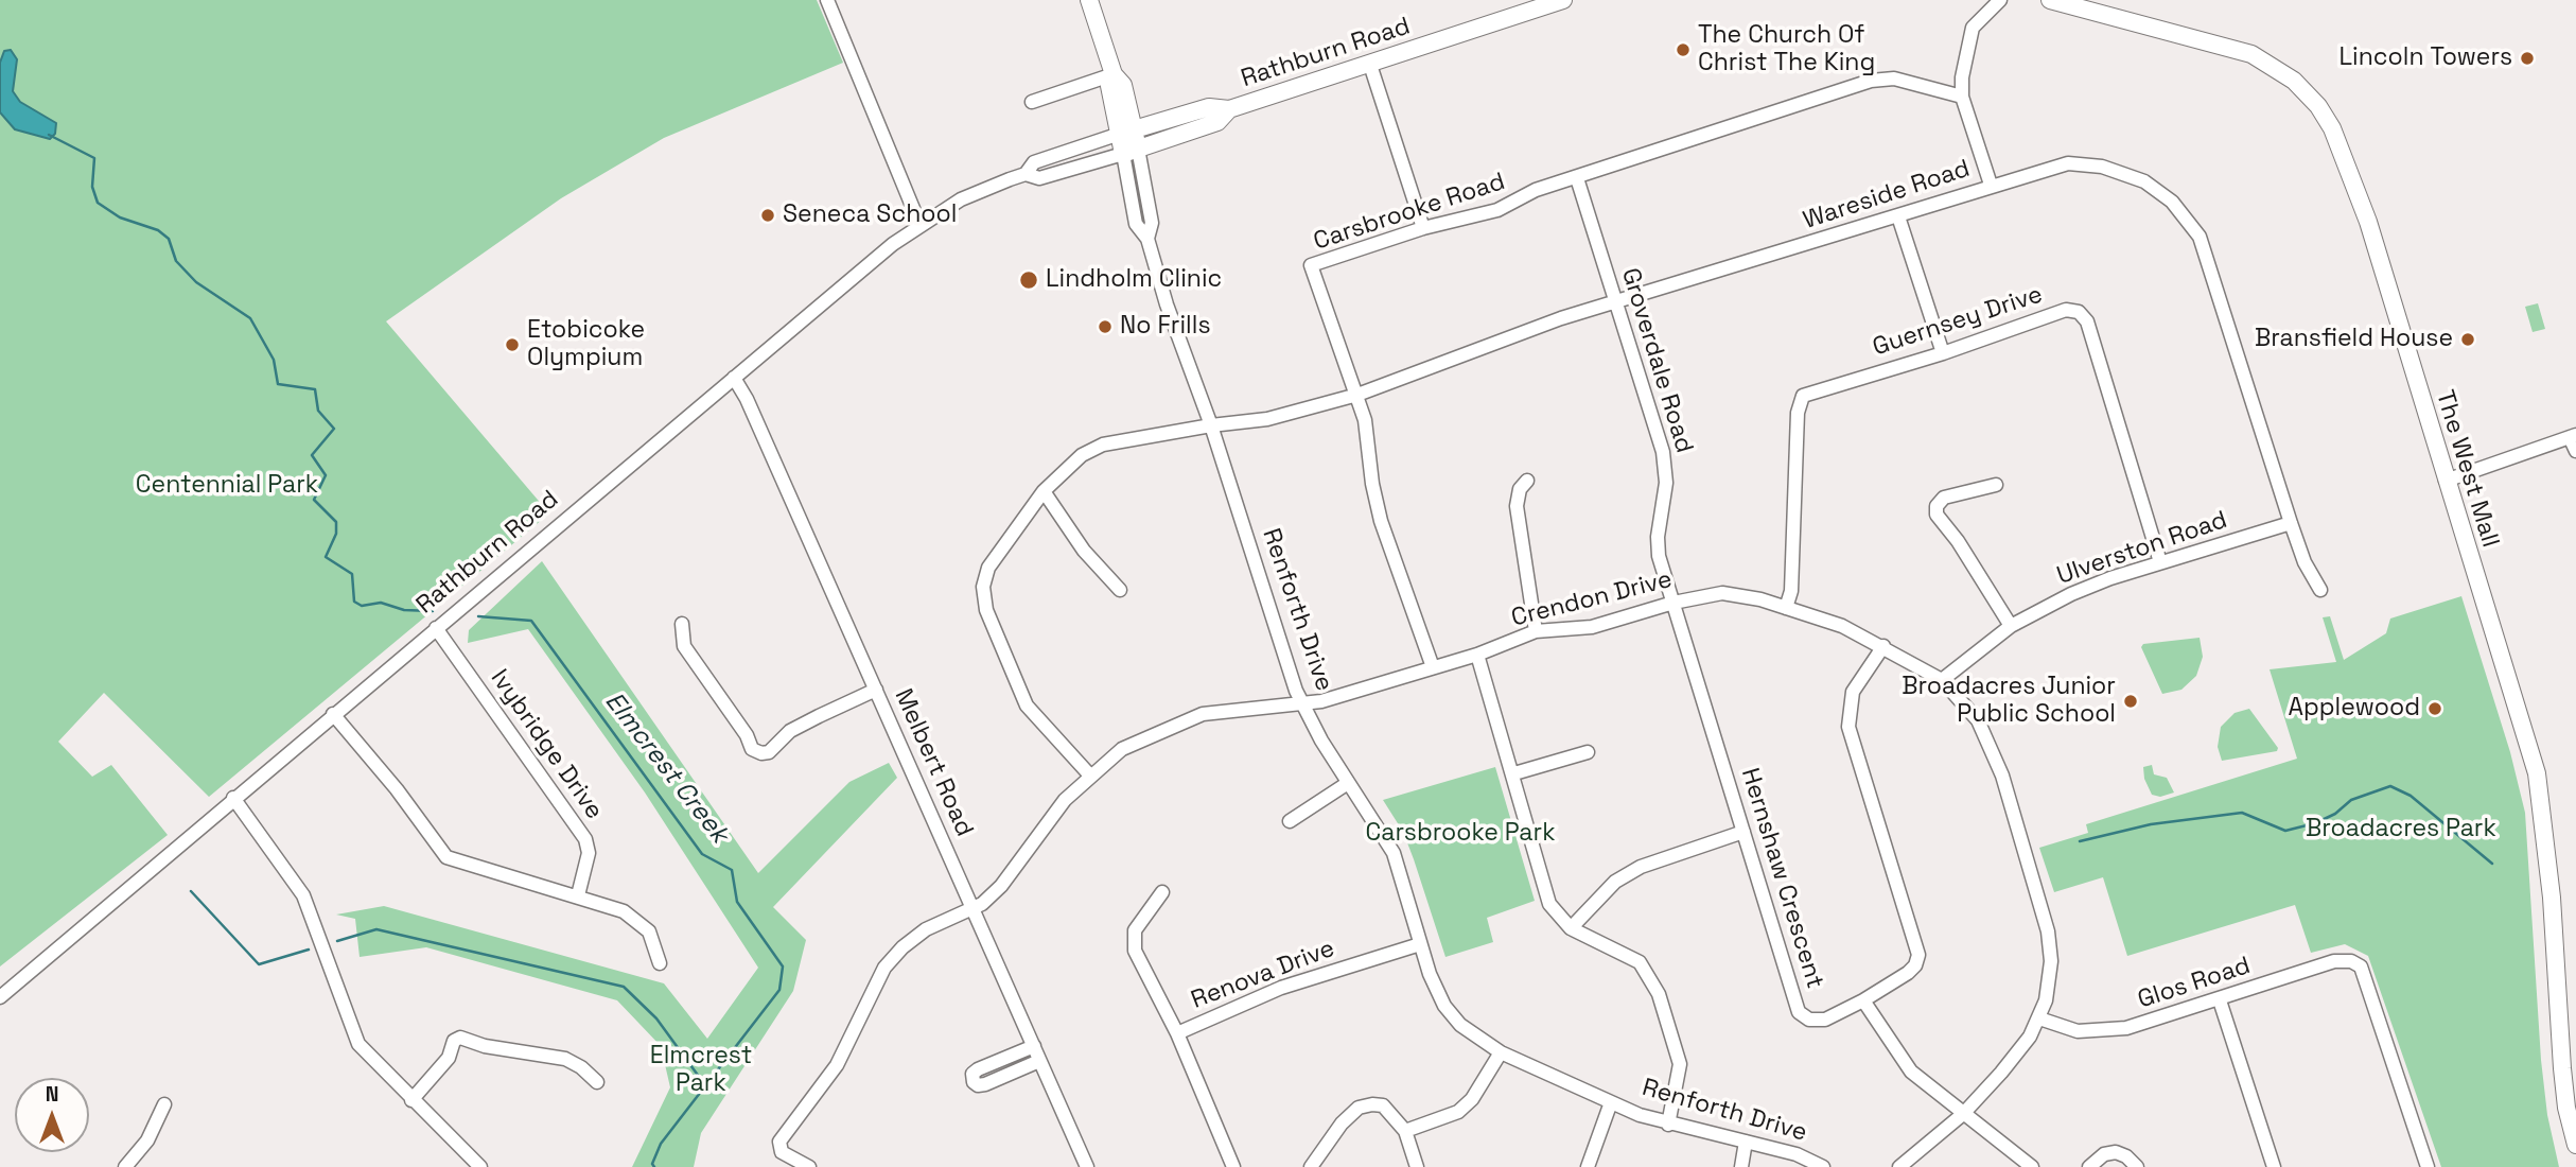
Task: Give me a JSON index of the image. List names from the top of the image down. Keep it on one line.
{"streets":{"main road":["Rathburn Road","The West Mall","Renforth Drive"],"street":["Wareside Road","Carsbrooke Road","Guernsey Drive","Groverdale Road","Ulverston Road","Crendon Drive","Ivybridge Drive","Melbert Road","Hernshaw Crescent","Renova Drive","Glos Road"]},"crossings":[["Rathburn Road","Renforth Drive"],["Rathburn Road","Ivybridge Drive"],["Rathburn Road","Melbert Road"],["Wareside Road","Carsbrooke Road"],["Wareside Road","Groverdale Road"],["Wareside Road","Ulverston Road"],["Wareside Road","Crendon Drive"],["Wareside Road","Renforth Drive"],["Carsbrooke Road","Groverdale Road"],["Carsbrooke Road","Crendon Drive"],["Guernsey Drive","Ulverston Road"],["Guernsey Drive","Crendon Drive"],["Groverdale Road","Crendon Drive"],["Groverdale Road","Hernshaw Crescent"],["Ulverston Road","Crendon Drive"],["Crendon Drive","Renforth Drive"],["Crendon Drive","Melbert Road"],["Crendon Drive","Hernshaw Crescent"],["Crendon Drive","Glos Road"],["Renforth Drive","Renova Drive"]],"water":["Elmcrest Creek"],"parks":["Centennial Park","Broadacres Park","Carsbrooke Park","Elmcrest Park"],"places":["The Church Of Christ The King","Lincoln Towers","Seneca School","Lindholm Clinic","No Frills","Bransfield House","Etobicoke Olympium","Broadacres Junior Public School","Applewood"],"north":"top"}
